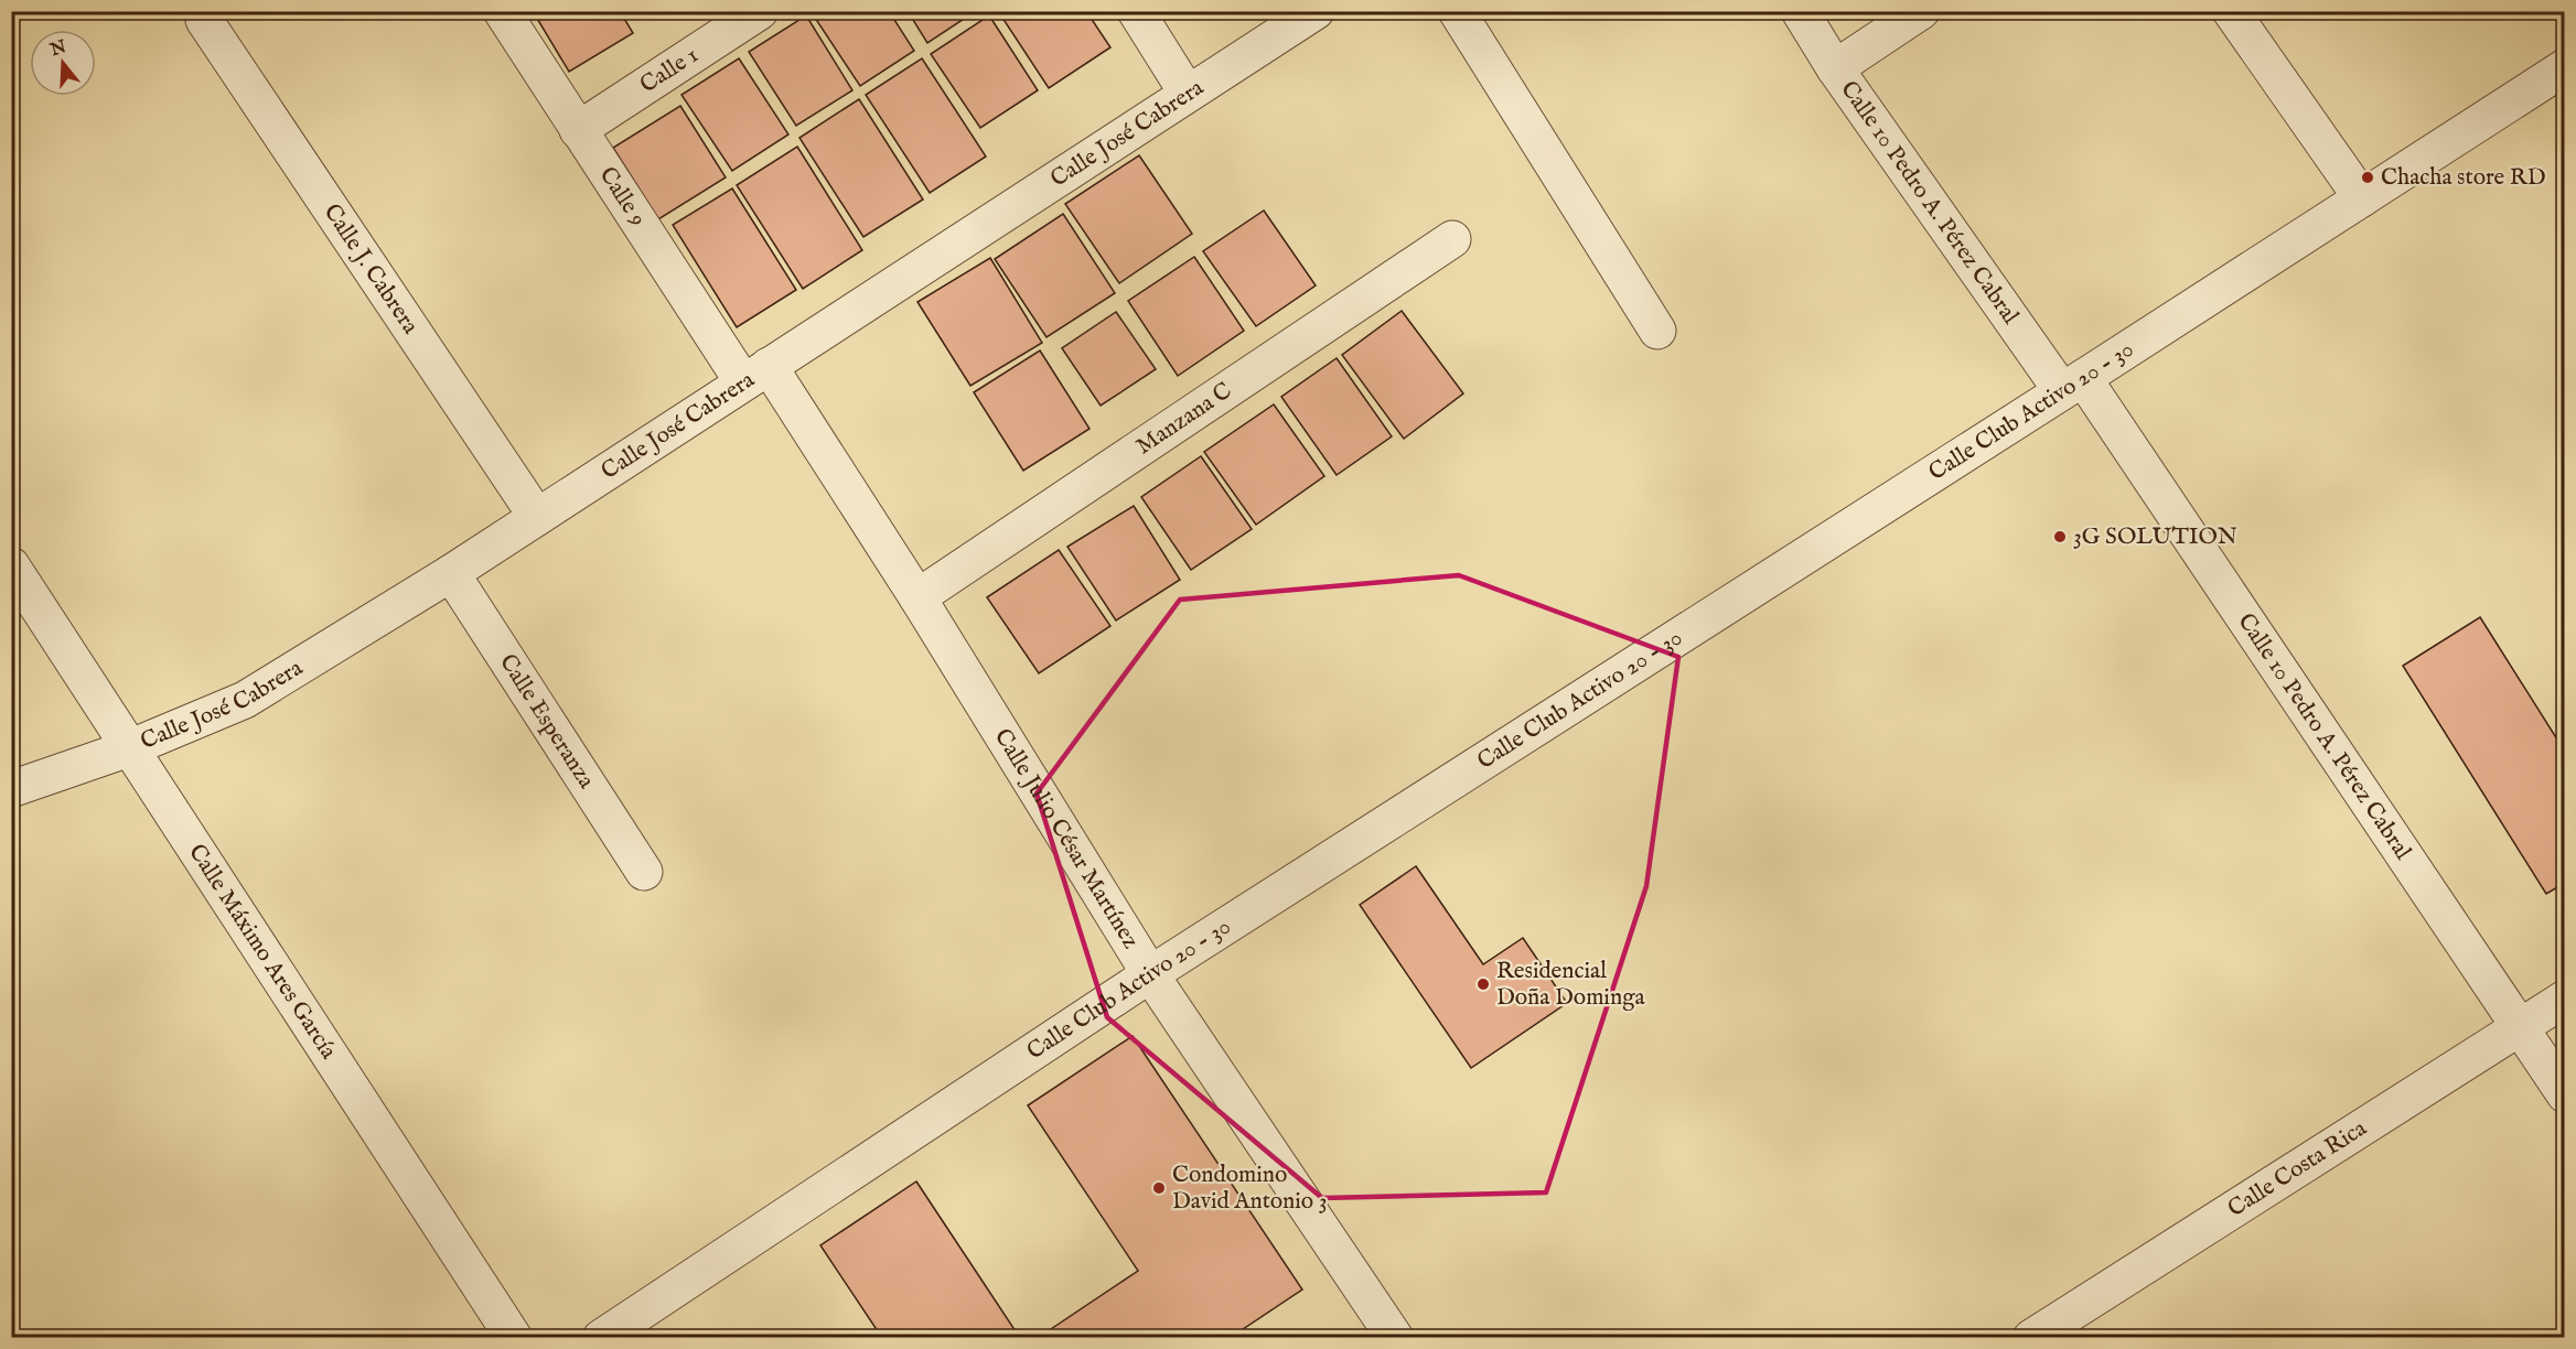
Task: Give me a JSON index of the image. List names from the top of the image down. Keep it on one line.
{"streets":{"street":["Calle 1","Calle José Cabrera","Calle 9","Calle 10 Pedro A. Pérez Cabral","Calle J. Cabrera","Calle Club Activo 20 - 30","Manzana C","Calle Esperanza","Calle Julio César Martínez","Calle Máximo Ares García","Calle Costa Rica"]},"crossings":[["Calle 1","Calle 9"],["Calle José Cabrera","Calle 9"],["Calle José Cabrera","Calle J. Cabrera"],["Calle José Cabrera","Calle Esperanza"],["Calle José Cabrera","Calle Julio César Martínez"],["Calle José Cabrera","Calle Máximo Ares García"],["Calle 9","Calle Julio César Martínez"],["Calle 10 Pedro A. Pérez Cabral","Calle Club Activo 20 - 30"],["Calle 10 Pedro A. Pérez Cabral","Calle Costa Rica"],["Calle Club Activo 20 - 30","Calle Julio César Martínez"],["Manzana C","Calle Julio César Martínez"]],"places":["Chacha store RD","3G SOLUTION","Residencial Doña Dominga","Condomino David Antonio 3"],"north":"top"}
